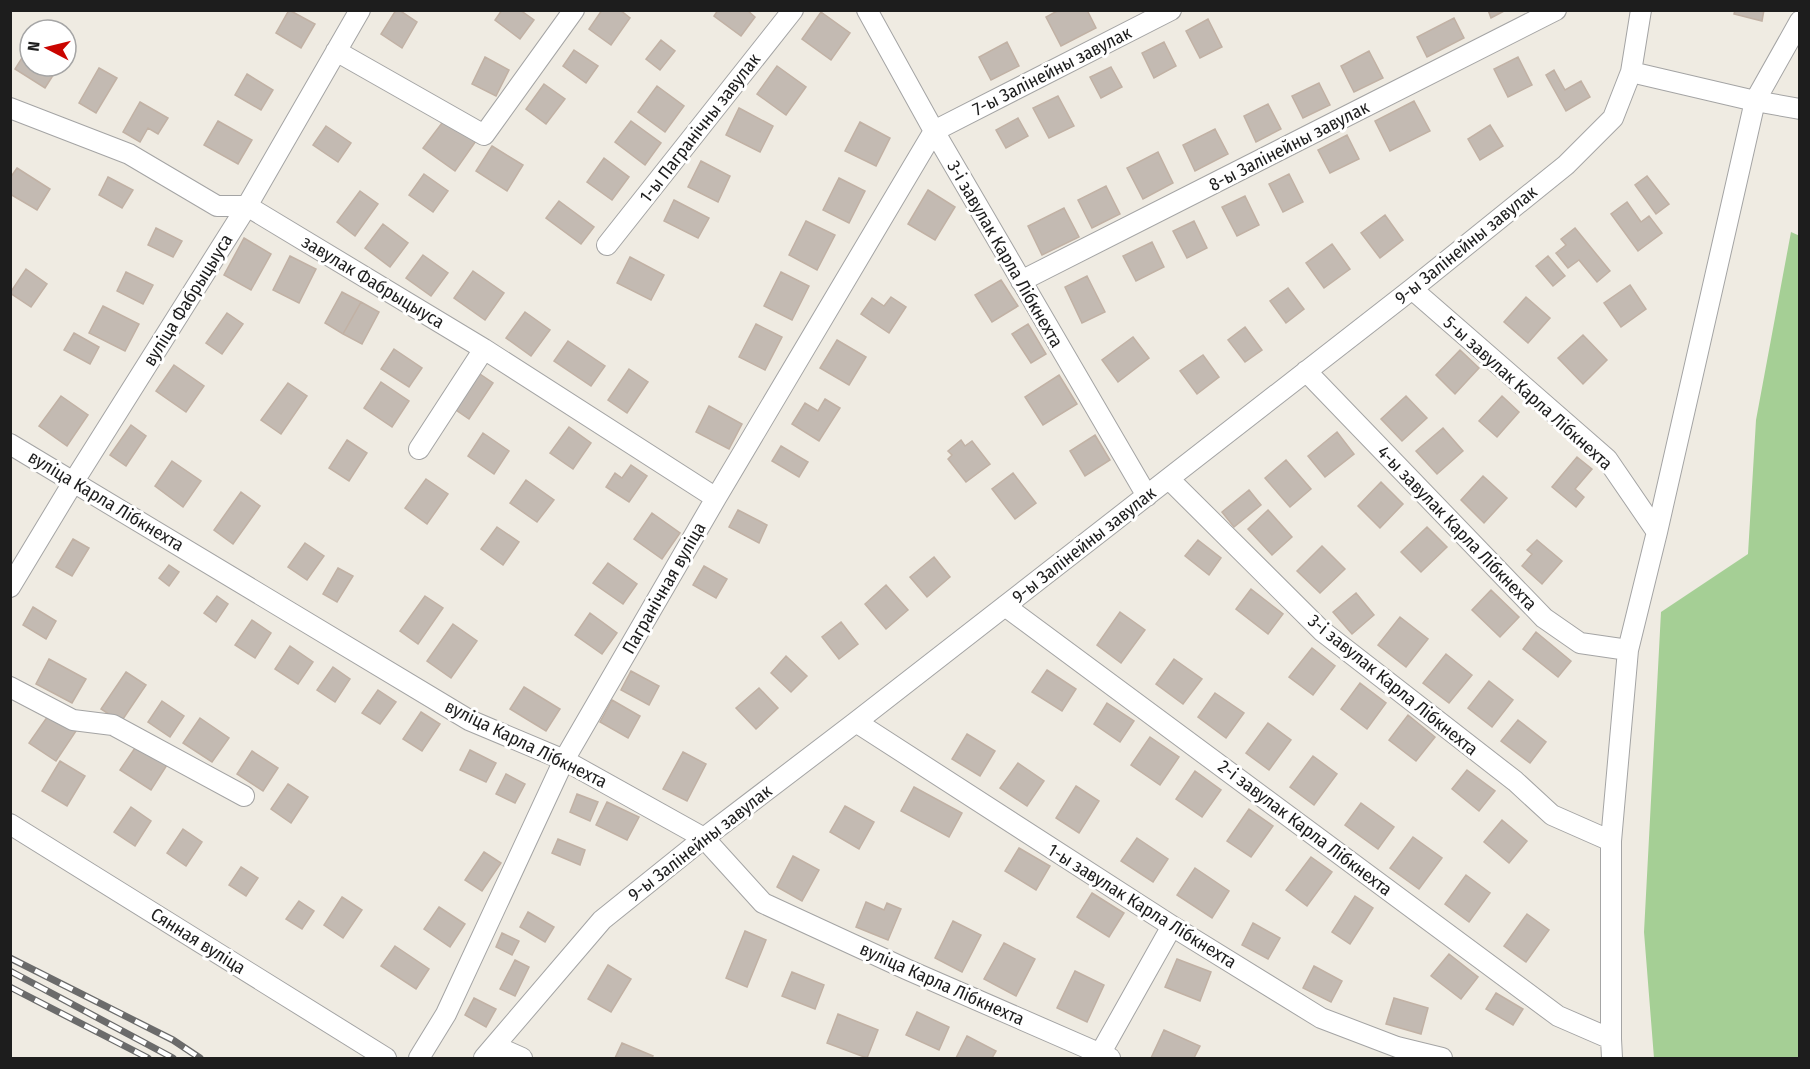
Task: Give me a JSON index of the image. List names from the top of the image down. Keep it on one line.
{"streets":{"street":["7-ы Залінейны завулак","1-ы Пагранічны завулак","8-ы Залінейны завулак","9-ы Залінейны завулак","3-і завулак Карла Лібкнехта","завулак Фабрыцыуса","вуліца Фабрыцыуса","5-ы завулак Карла Лібкнехта","вуліца Карла Лібкнехта","4-ы завулак Карла Лібкнехта","Пагранічная вуліца","2-і завулак Карла Лібкнехта","1-ы завулак Карла Лібкнехта","Сянная вуліца"]},"crossings":[["7-ы Залінейны завулак","3-і завулак Карла Лібкнехта"],["7-ы Залінейны завулак","Пагранічная вуліца"],["8-ы Залінейны завулак","3-і завулак Карла Лібкнехта"],["9-ы Залінейны завулак","3-і завулак Карла Лібкнехта"],["9-ы Залінейны завулак","5-ы завулак Карла Лібкнехта"],["9-ы Залінейны завулак","вуліца Карла Лібкнехта"],["9-ы Залінейны завулак","4-ы завулак Карла Лібкнехта"],["9-ы Залінейны завулак","2-і завулак Карла Лібкнехта"],["9-ы Залінейны завулак","1-ы завулак Карла Лібкнехта"],["3-і завулак Карла Лібкнехта","Пагранічная вуліца"],["завулак Фабрыцыуса","вуліца Фабрыцыуса"],["завулак Фабрыцыуса","Пагранічная вуліца"],["вуліца Фабрыцыуса","вуліца Карла Лібкнехта"],["вуліца Карла Лібкнехта","Пагранічная вуліца"]],"north":"left"}
